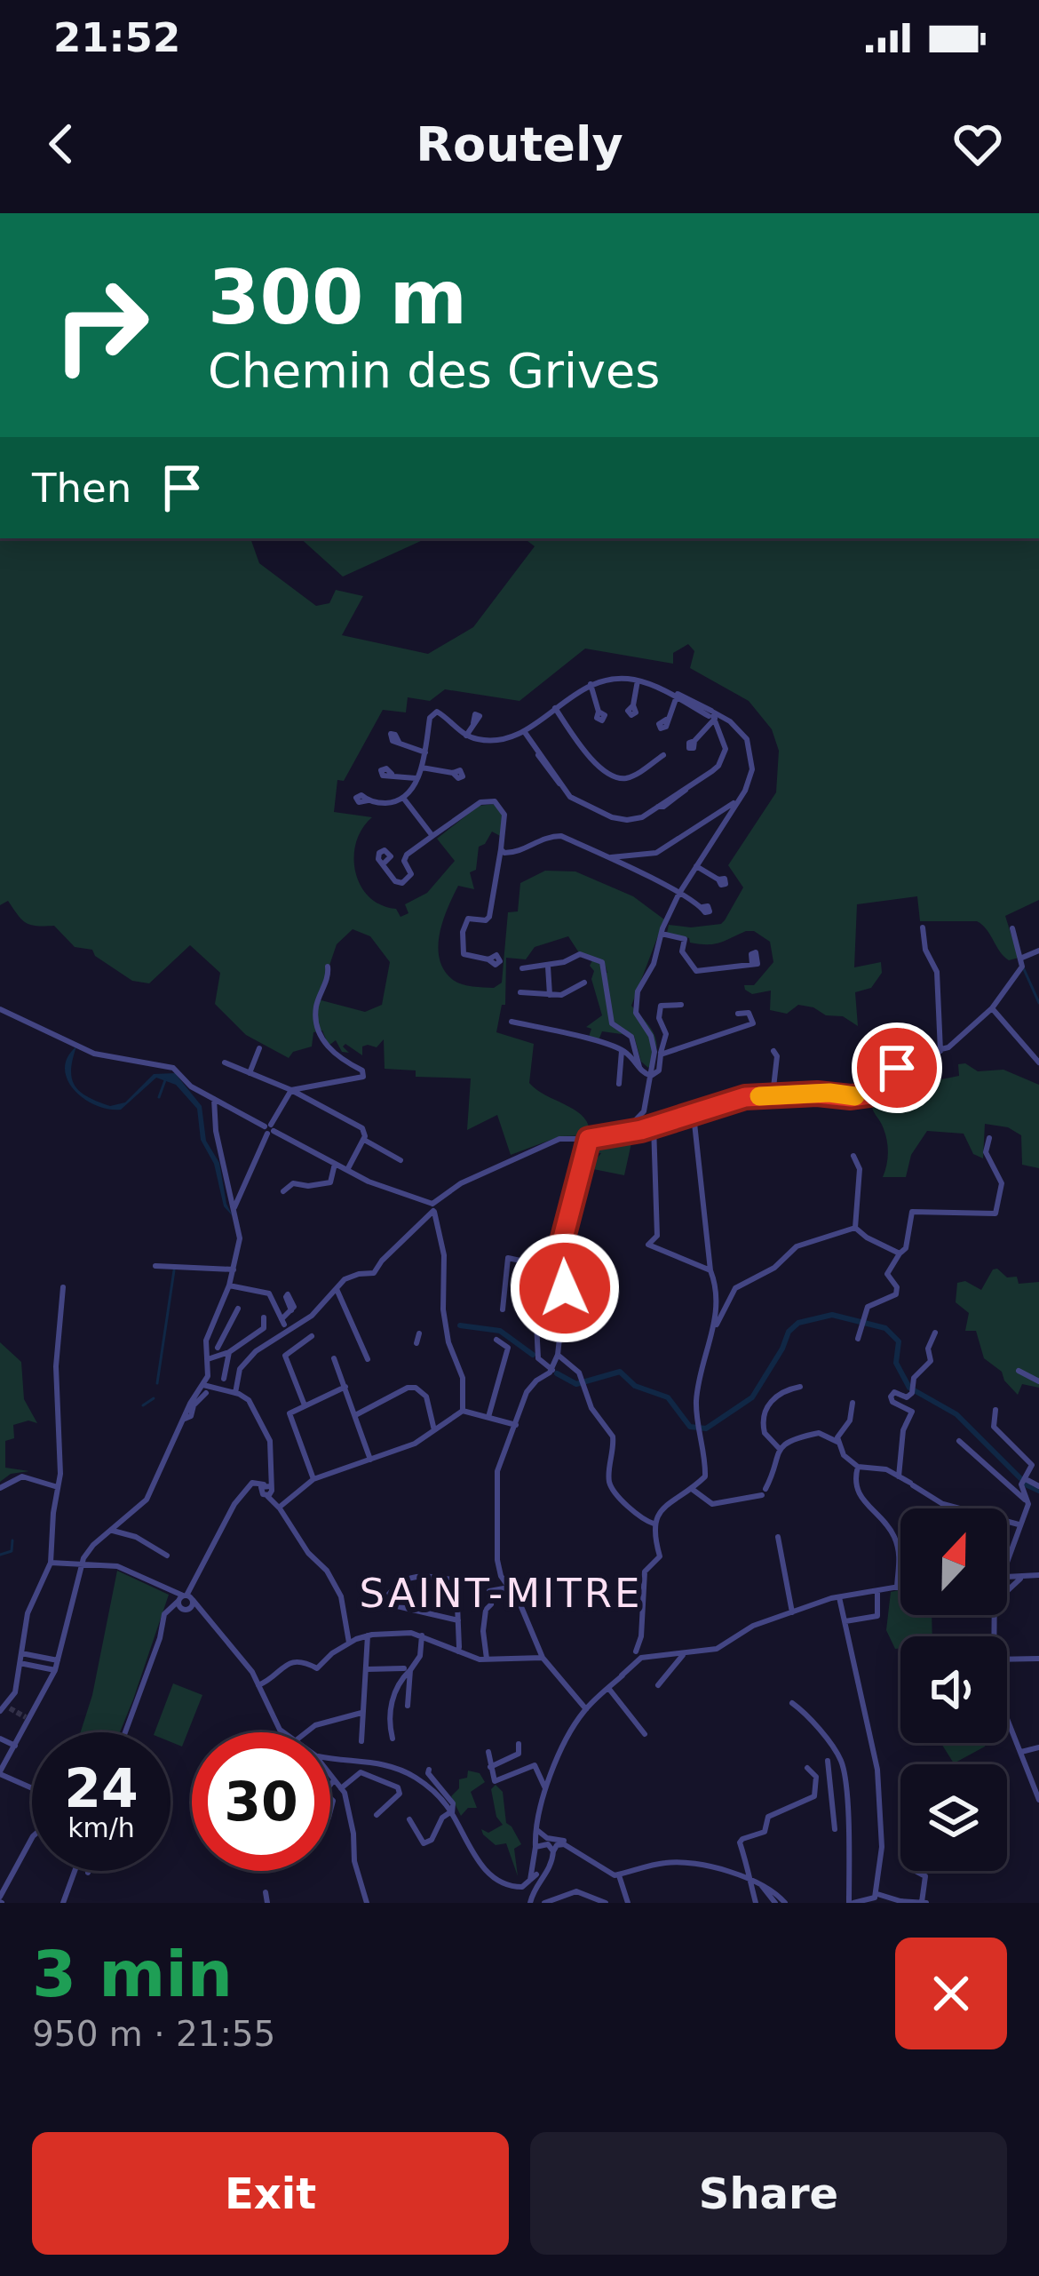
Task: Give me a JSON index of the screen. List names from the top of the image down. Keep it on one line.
{"districts":["SAINT-MITRE"],"north":"top","page":{"status":"21:52","header":"Routely","turn":["300 m","Chemin des Grives"],"then":"Then","speed":"24 km/h","limit":"30","heading":["3 min","950 m · 21:55"],"buttons":["Exit","Share"]}}
